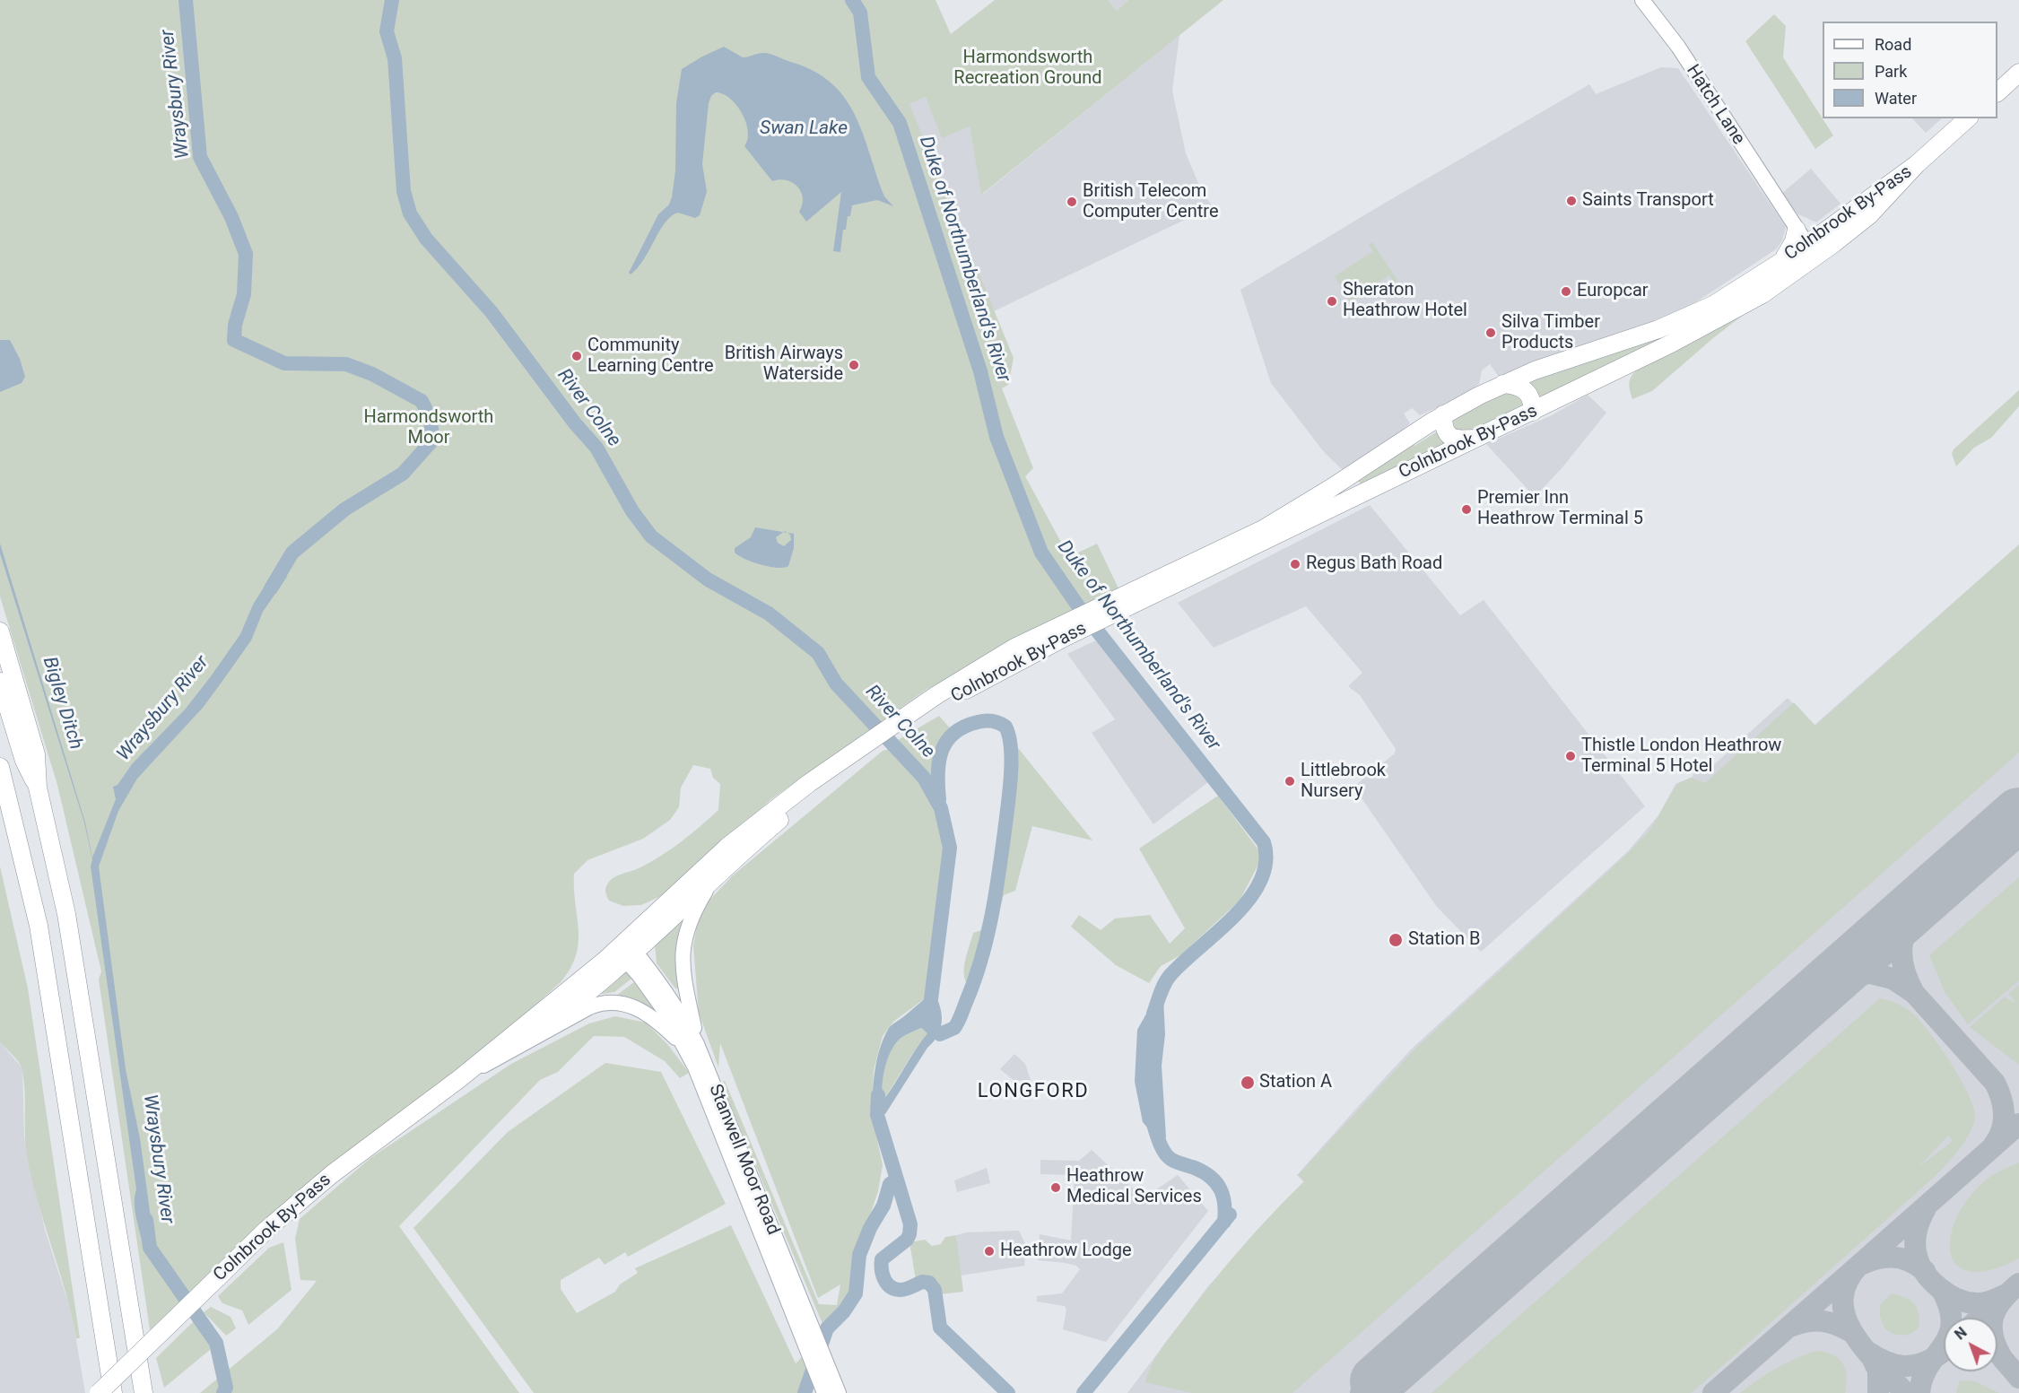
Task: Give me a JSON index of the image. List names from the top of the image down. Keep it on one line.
{"streets":{"highway":["Colnbrook By-Pass"],"main road":["Hatch Lane","Stanwell Moor Road"]},"crossings":[["Hatch Lane","Colnbrook By-Pass"],["Colnbrook By-Pass","Stanwell Moor Road"]],"districts":["LONGFORD"],"water":["Wraysbury River","Swan Lake","Duke of Northumberland's River","River Colne","Bigley Ditch"],"parks":["Harmondsworth Recreation Ground","Harmondsworth Moor"],"places":["Saints Transport","British Telecom Computer Centre","Europcar","Sheraton Heathrow Hotel","Silva Timber Products","Community Learning Centre","British Airways Waterside","Premier Inn Heathrow Terminal 5","Regus Bath Road","Thistle London Heathrow Terminal 5 Hotel","Littlebrook Nursery","Station B","Station A","Heathrow Medical Services","Heathrow Lodge"],"legend":["Road","Park","Water"],"north":"top left"}
